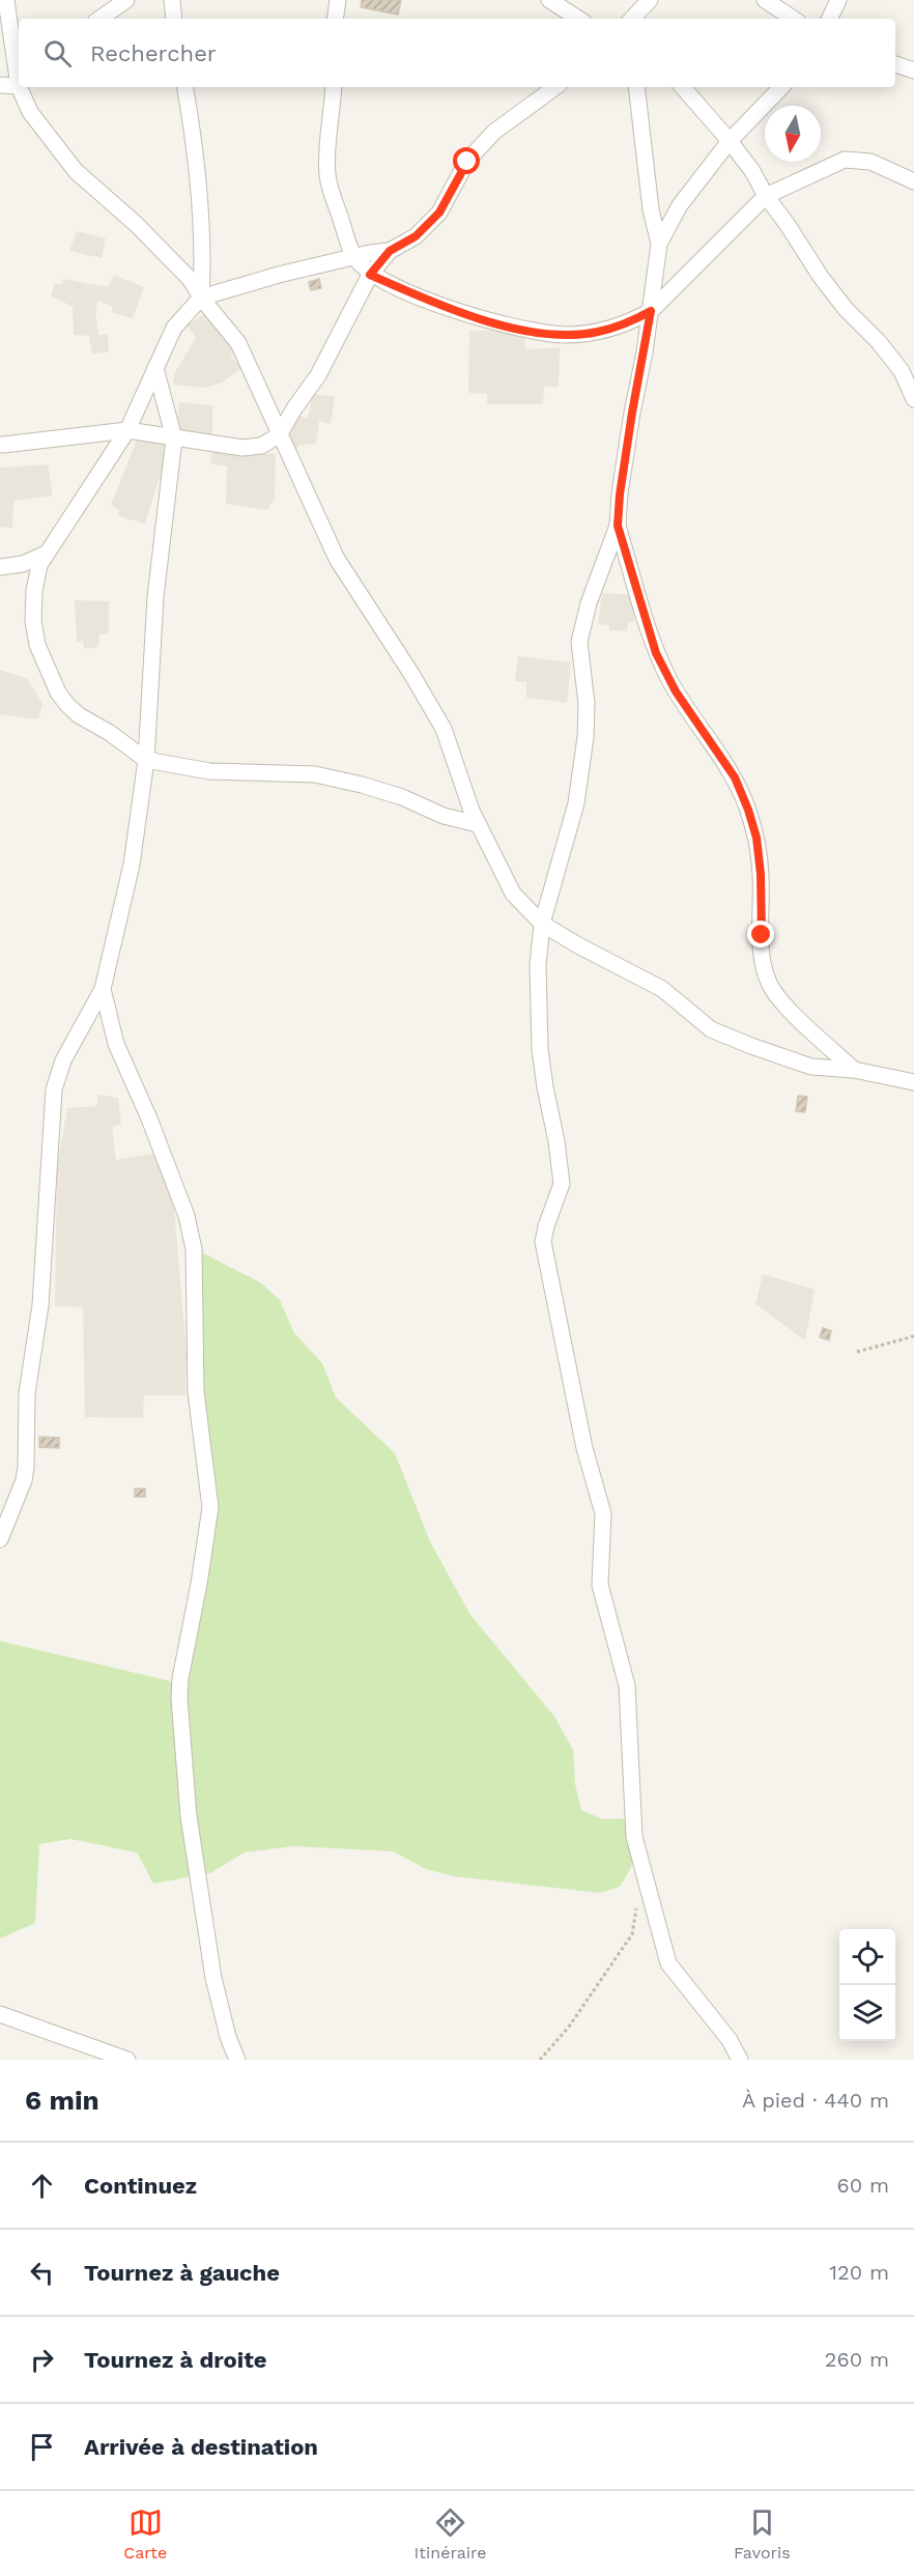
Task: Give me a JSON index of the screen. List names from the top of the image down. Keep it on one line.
{"north":"bottom","page":{"search":"Rechercher","heading":["6 min","À pied · 440 m"],"list":[["Continuez","60 m"],["Tournez à gauche","120 m"],["Tournez à droite","260 m"],"Arrivée à destination"],"nav":["Carte","Itinéraire","Favoris"]}}
